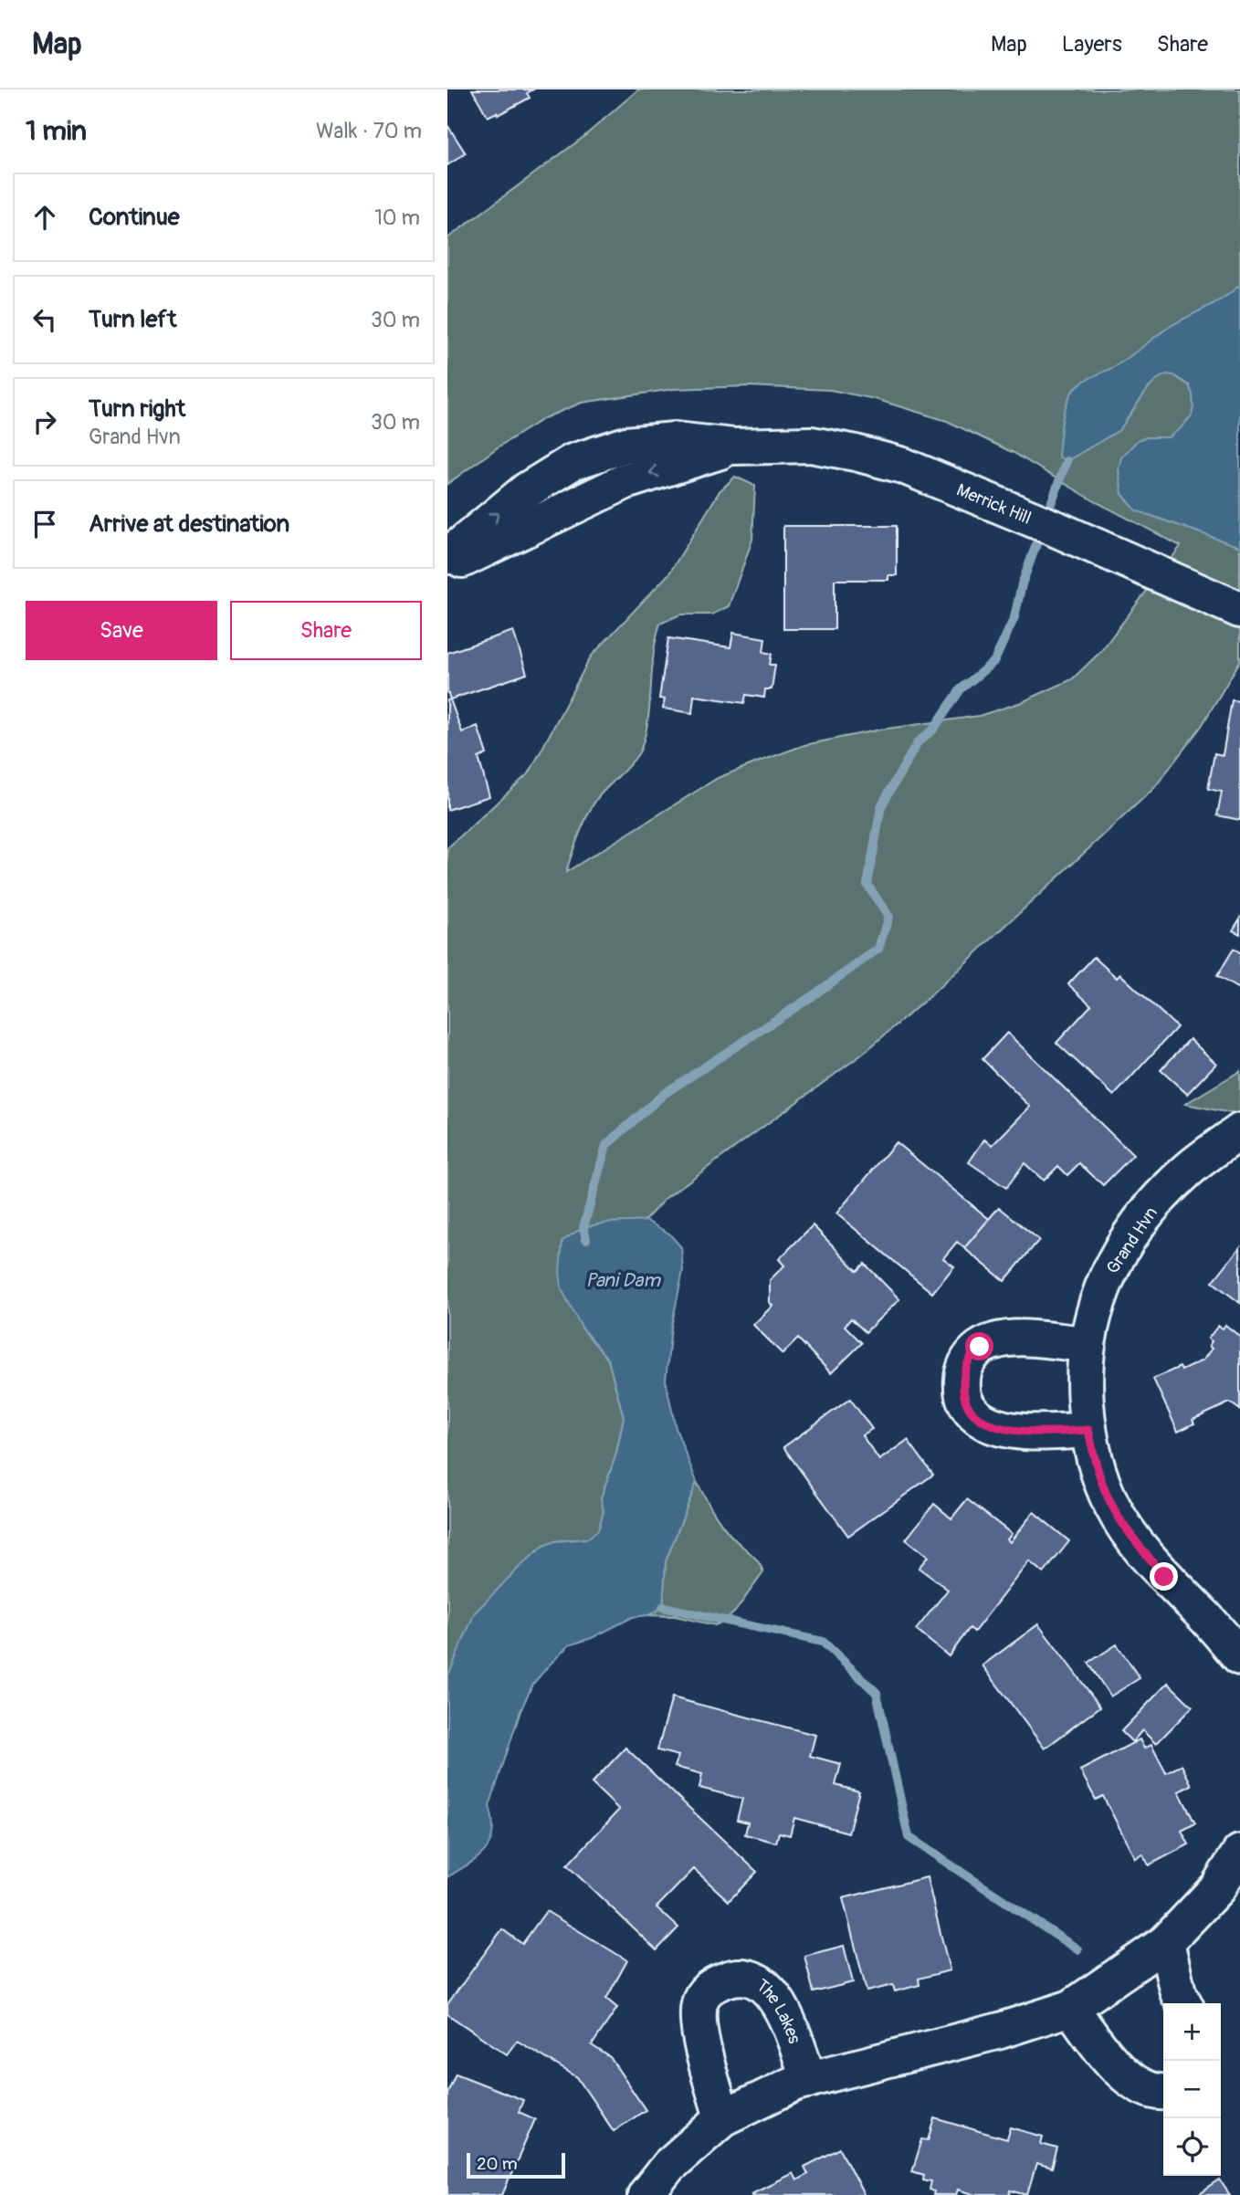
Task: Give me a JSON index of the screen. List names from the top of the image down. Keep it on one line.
{"streets":{"street":["Merrick Hill","Grand Hvn","The Lakes"]},"water":["Pani Dam"],"scale_bar":"20 m","page":{"header":"Map","nav":["Map","Layers","Share"],"heading":["1 min","Walk · 70 m"],"list":[["Continue","10 m"],["Turn left","30 m"],["Turn right","Grand Hvn","30 m"],"Arrive at destination"],"buttons":["Save","Share"],"map_buttons":["+","−"],"scale":"20 m"}}
